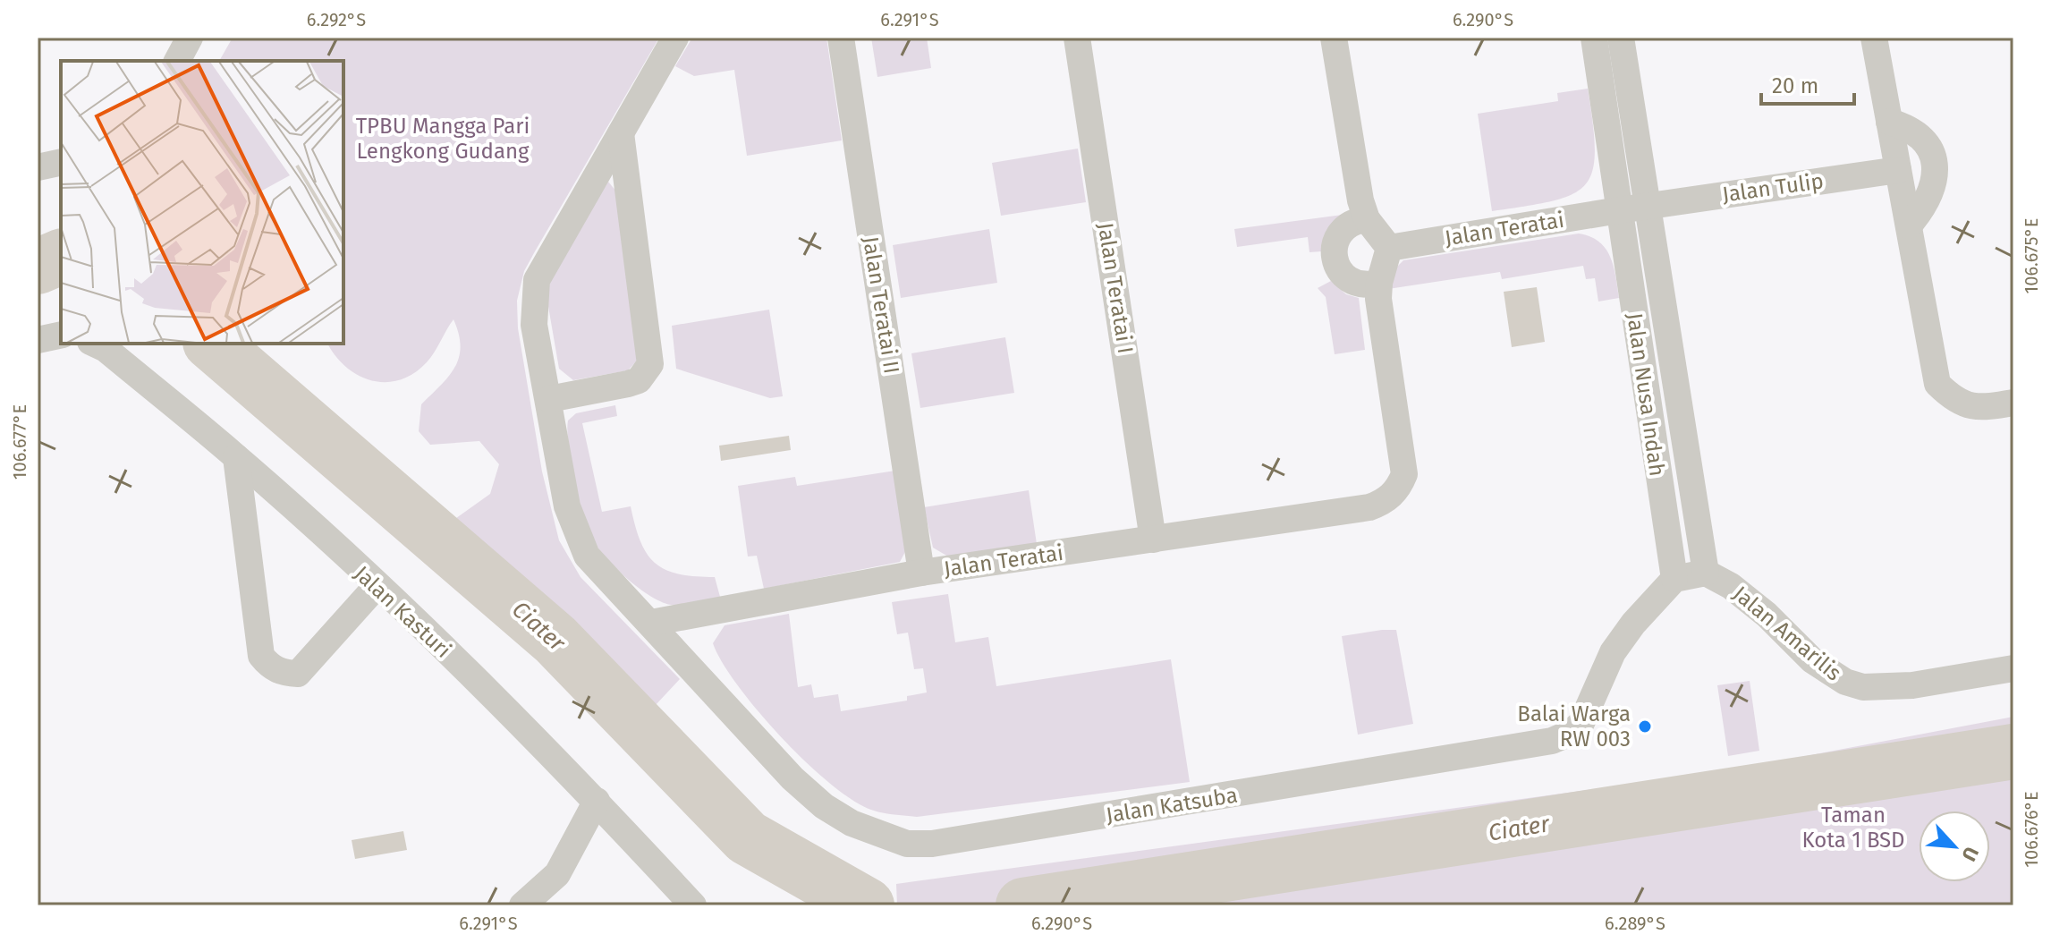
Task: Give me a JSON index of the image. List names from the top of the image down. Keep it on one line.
{"streets":{"street":["Jalan Tulip","Jalan Teratai","Jalan Teratai I","Jalan Teratai II","Jalan Nusa Indah","Jalan Kasturi","Jalan Amarilis","Jalan Katsuba"]},"crossings":[["Jalan Tulip","Jalan Nusa Indah"],["Jalan Teratai","Jalan Teratai I"],["Jalan Teratai","Jalan Teratai II"],["Jalan Teratai","Jalan Nusa Indah"],["Jalan Teratai","Jalan Katsuba"],["Jalan Nusa Indah","Jalan Amarilis"],["Jalan Nusa Indah","Jalan Katsuba"],["Jalan Amarilis","Jalan Katsuba"]],"water":["Ciater"],"parks":["TPBU Mangga Pari Lengkong Gudang","Taman Kota 1 BSD"],"places":["Balai Warga RW 003"],"scale_bar":"20 m","north":"bottom right","coordinates":["6.292°S","6.291°S","6.290°S","106.675°E","106.677°E","106.676°E","6.289°S"]}
